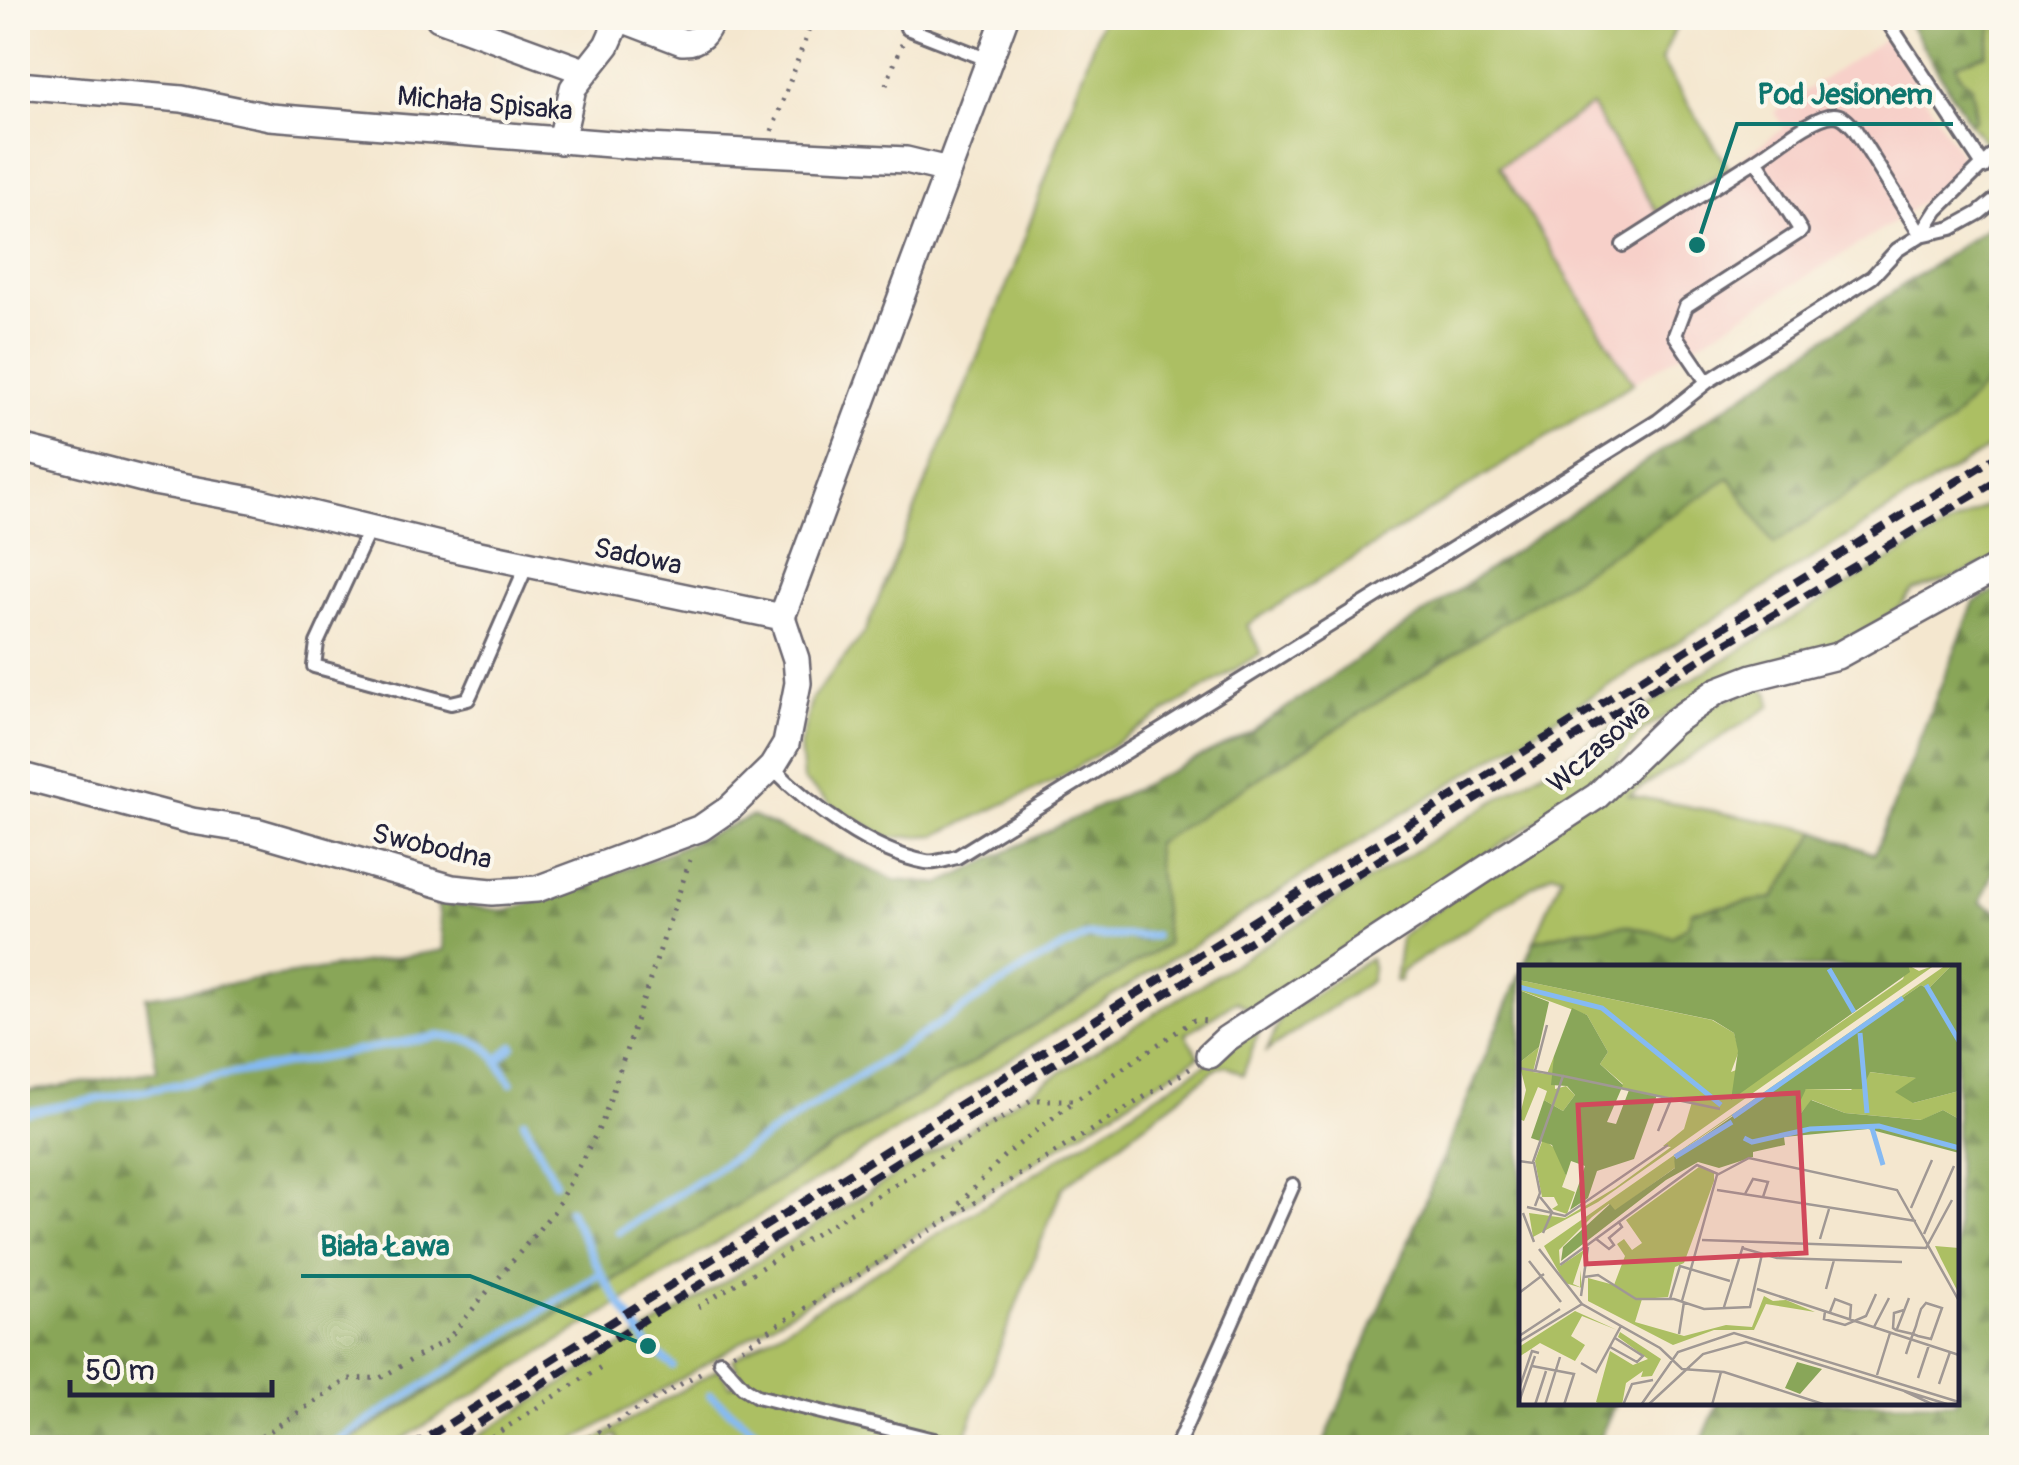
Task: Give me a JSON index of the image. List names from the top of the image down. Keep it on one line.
{"streets":{"street":["Michała Spisaka","Sadowa","Wczasowa","Swobodna"]},"crossings":[["Sadowa","Swobodna"]],"places":["Pod Jesionem","Biała Ława"],"scale_bar":"50 m"}
